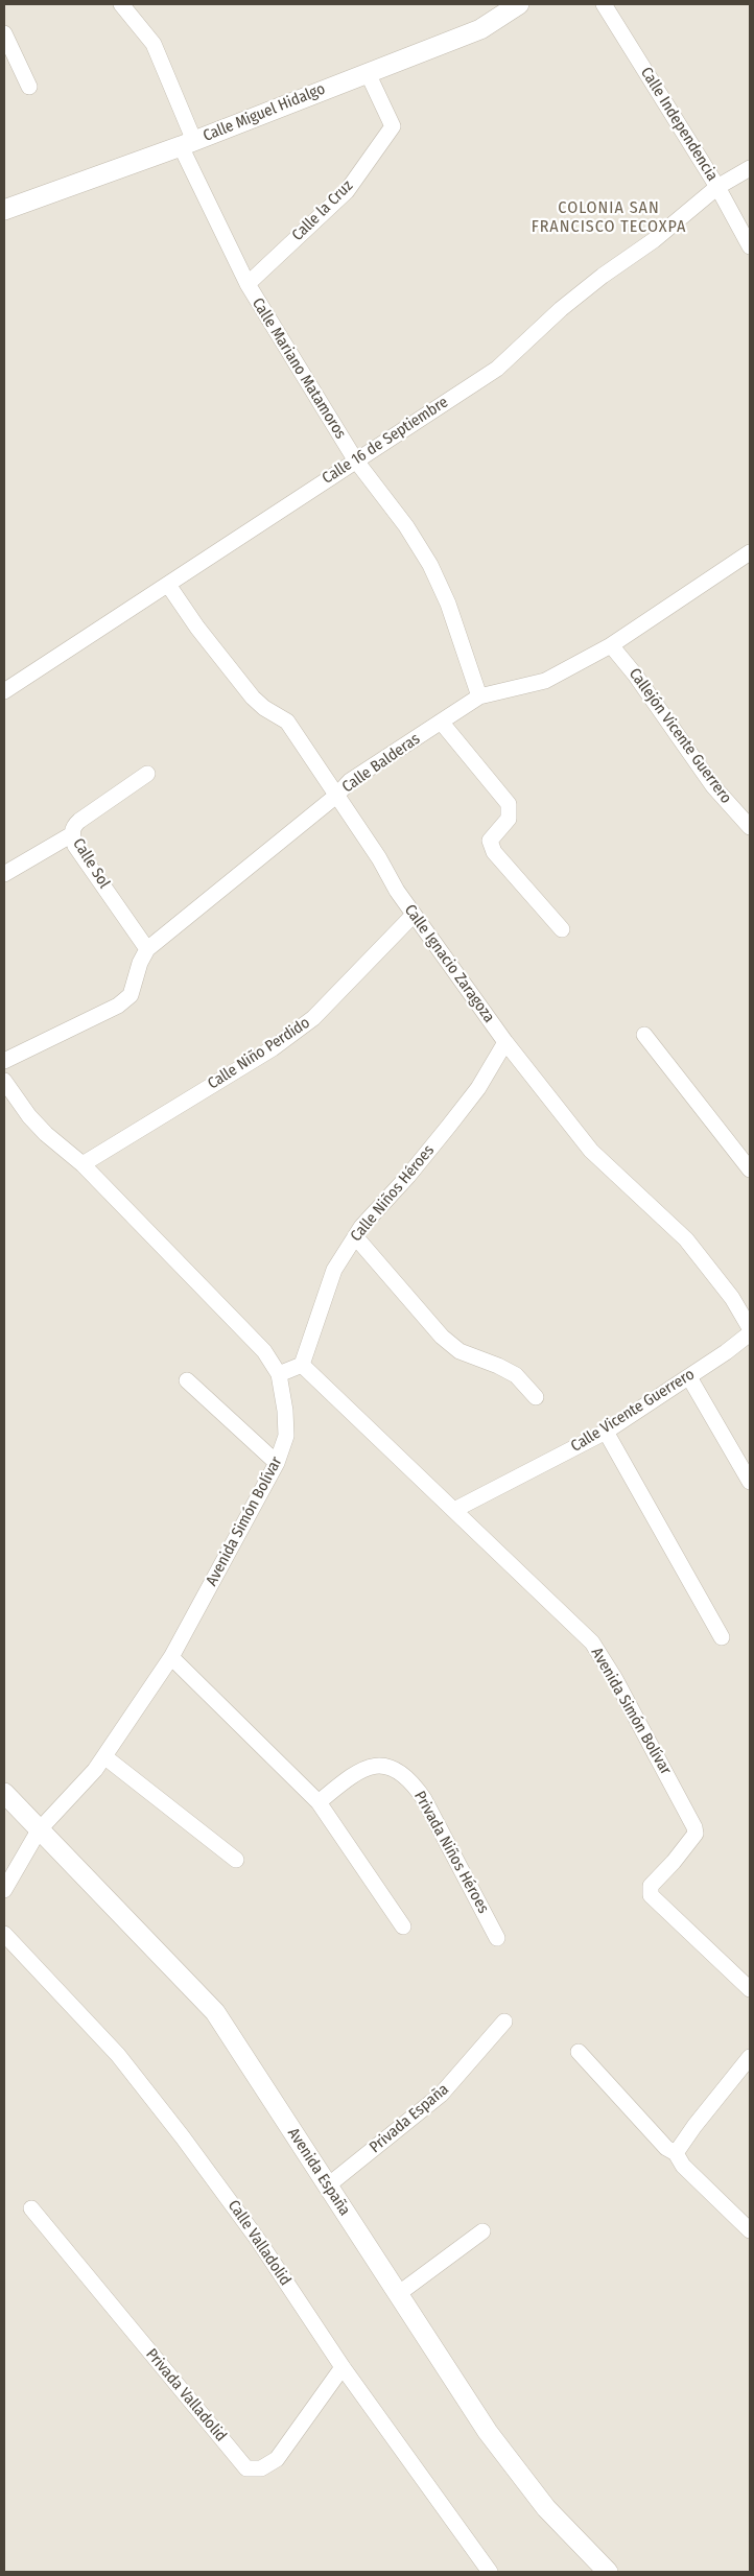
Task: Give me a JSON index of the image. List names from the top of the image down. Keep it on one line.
{"streets":{"street":["Calle Miguel Hidalgo","Calle Independencia","Calle la Cruz","Calle Mariano Matamoros","Calle 16 de Septiembre","Callejón Vicente Guerrero","Calle Balderas","Calle Sol","Calle Ignacio Zaragoza","Calle Niño Perdido","Calle Niños Héroes","Calle Vicente Guerrero","Avenida Simón Bolívar","Privada Niños Héroes","Privada España","Avenida España","Calle Valladolid","Privada Valladolid"]},"crossings":[["Calle Miguel Hidalgo","Calle la Cruz"],["Calle Miguel Hidalgo","Calle Mariano Matamoros"],["Calle Independencia","Calle 16 de Septiembre"],["Calle la Cruz","Calle Mariano Matamoros"],["Calle Mariano Matamoros","Calle 16 de Septiembre"],["Calle Mariano Matamoros","Calle Balderas"],["Calle 16 de Septiembre","Calle Ignacio Zaragoza"],["Callejón Vicente Guerrero","Calle Balderas"],["Calle Balderas","Calle Sol"],["Calle Balderas","Calle Ignacio Zaragoza"],["Calle Ignacio Zaragoza","Calle Niño Perdido"],["Calle Ignacio Zaragoza","Calle Niños Héroes"],["Calle Niño Perdido","Avenida Simón Bolívar"],["Calle Niños Héroes","Avenida Simón Bolívar"],["Calle Vicente Guerrero","Avenida Simón Bolívar"],["Avenida Simón Bolívar","Avenida España"],["Privada España","Avenida España"],["Calle Valladolid","Privada Valladolid"]],"districts":["COLONIA SAN FRANCISCO TECOXPA"]}
